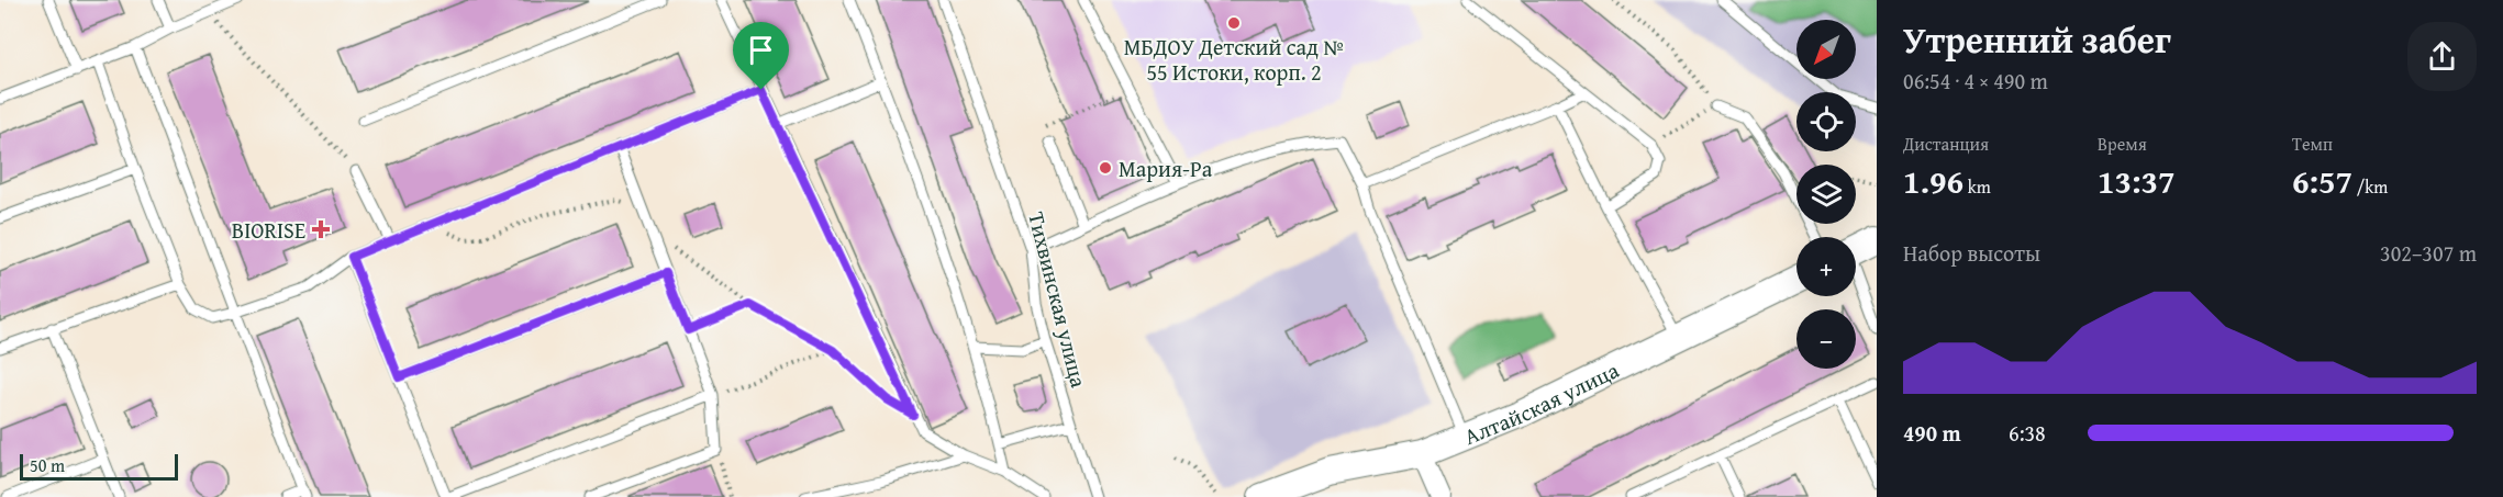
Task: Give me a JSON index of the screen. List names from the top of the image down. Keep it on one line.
{"streets":{"street":["Алтайская улица"],"lane":["Тихвинская улица"]},"places":{"other":["МБДОУ Детский сад № 55 Истоки, корп. 2","Мария-Ра"],"health":["BIORISE"]},"scale_bar":"50 m","north":"bottom left","page":{"heading":["Утренний забег","06:54 · 4 × 490 m"],"map_buttons":["+","−"],"stats":[["Дистанция","1.96 km"],["Время","13:37"],["Темп","6:57 /km"]],"chart":["Набор высоты","302–307 m"],"list":[{"name":"490 m","note":"6:38"}],"scale":"50 m"}}
